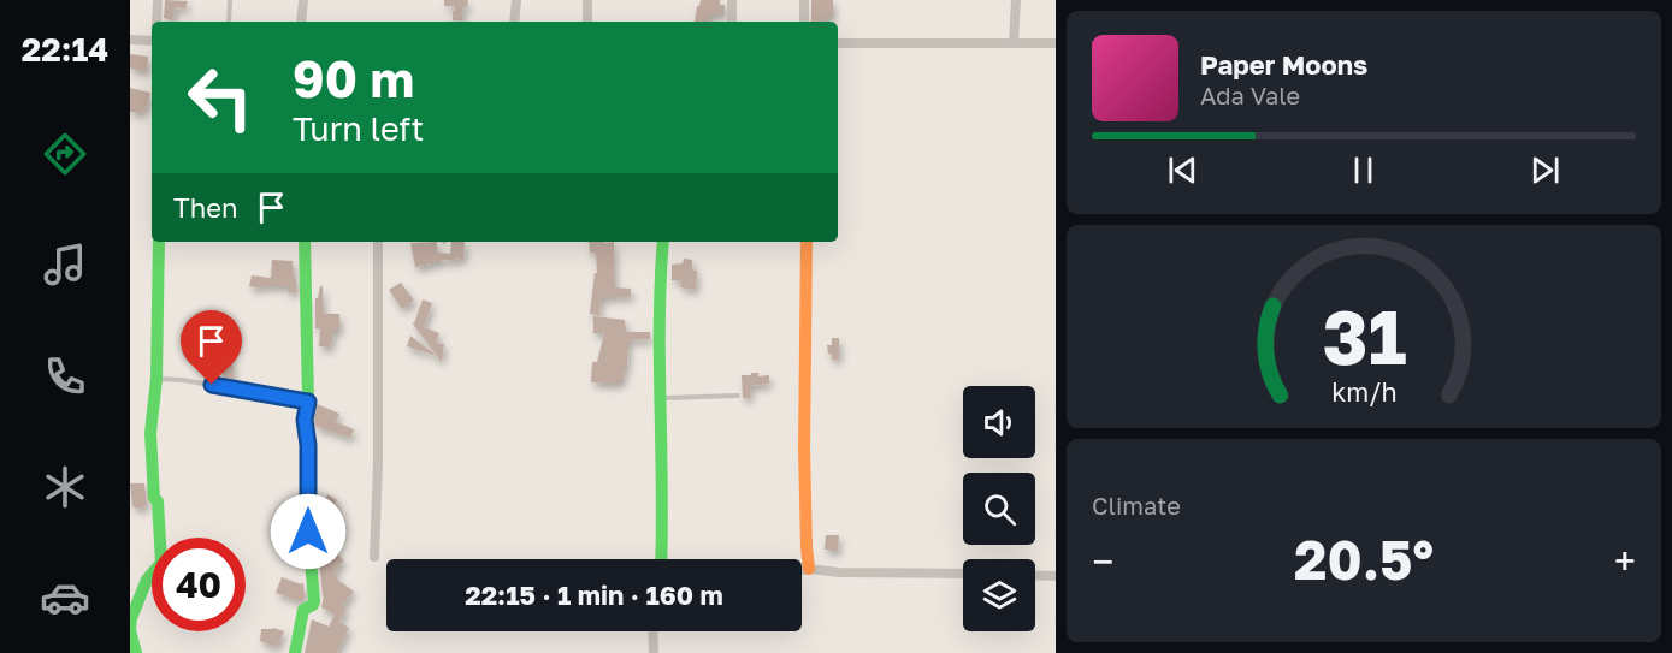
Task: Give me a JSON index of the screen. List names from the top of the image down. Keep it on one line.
{"page":{"tabs":"22:14","turn":["90 m","Turn left"],"song":["Paper Moons","Ada Vale"],"then":"Then","tile":"Climate","heat":["−","20.5°","+"],"limit":"40","trip":"22:15 · 1 min · 160 m","gauge":["31","km/h"]}}
